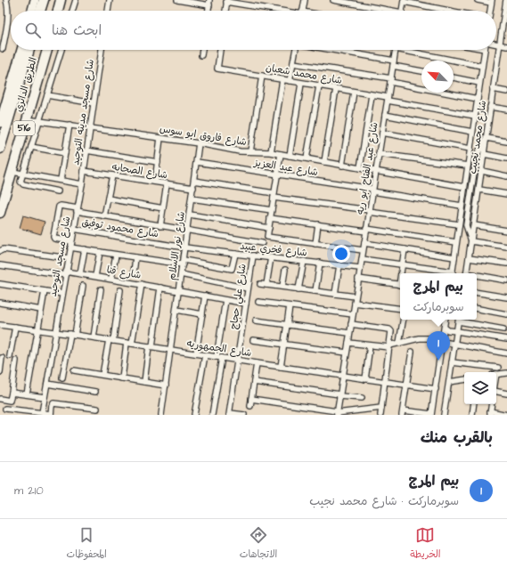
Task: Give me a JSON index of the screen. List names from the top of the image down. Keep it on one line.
{"streets":{"highway":["الطريق الدائري","516"],"street":["شارع محمد شعبان","شارع مسجد مدينه التوحيد","شارع فاروق ابو سوس","شارع محمد نجيب","شارع عبد العزيز","شارع عبد الفتاح ابو ريه","شارع الصحابه","شارع محمود توفيق","شارع نور الاسلام","شارع فخري عبيد","شارع مسجد التوحيد","شارع قنا","شارع علي حجاج","شارع الجمهوريه"]},"crossings":[["شارع محمد شعبان","شارع محمد نجيب"],["شارع محمد شعبان","شارع عبد الفتاح ابو ريه"],["الطريق الدائري","شارع فاروق ابو سوس"],["شارع مسجد مدينه التوحيد","شارع فاروق ابو سوس"],["شارع مسجد مدينه التوحيد","شارع الصحابه"],["شارع مسجد مدينه التوحيد","شارع مسجد التوحيد"],["شارع فاروق ابو سوس","شارع محمد نجيب"],["شارع فاروق ابو سوس","شارع عبد الفتاح ابو ريه"],["شارع فاروق ابو سوس","شارع نور الاسلام"],["شارع محمد نجيب","شارع عبد العزيز"],["شارع عبد العزيز","شارع عبد الفتاح ابو ريه"],["شارع عبد العزيز","شارع نور الاسلام"],["شارع عبد الفتاح ابو ريه","شارع فخري عبيد"],["شارع عبد الفتاح ابو ريه","شارع الجمهوريه"],["شارع الصحابه","شارع نور الاسلام"],["شارع محمود توفيق","شارع نور الاسلام"],["شارع محمود توفيق","شارع فخري عبيد"],["شارع محمود توفيق","شارع مسجد التوحيد"],["شارع نور الاسلام","شارع فخري عبيد"],["شارع نور الاسلام","شارع قنا"],["شارع نور الاسلام","شارع الجمهوريه"],["شارع فخري عبيد","شارع علي حجاج"],["شارع مسجد التوحيد","شارع قنا"],["شارع مسجد التوحيد","شارع الجمهوريه"],["شارع قنا","شارع علي حجاج"],["شارع علي حجاج","شارع الجمهوريه"]],"north":"top left","page":{"search":"ابحث هنا","popup":["بيم المرج","سوبرماركت"],"pins":"1","heading":"بالقرب منك","list":[{"mark":"1","name":"بيم المرج","note":"سوبرماركت · شارع محمد نجيب","value":"210 m"}],"nav":["الخريطة","الاتجاهات","المحفوظات"]}}
